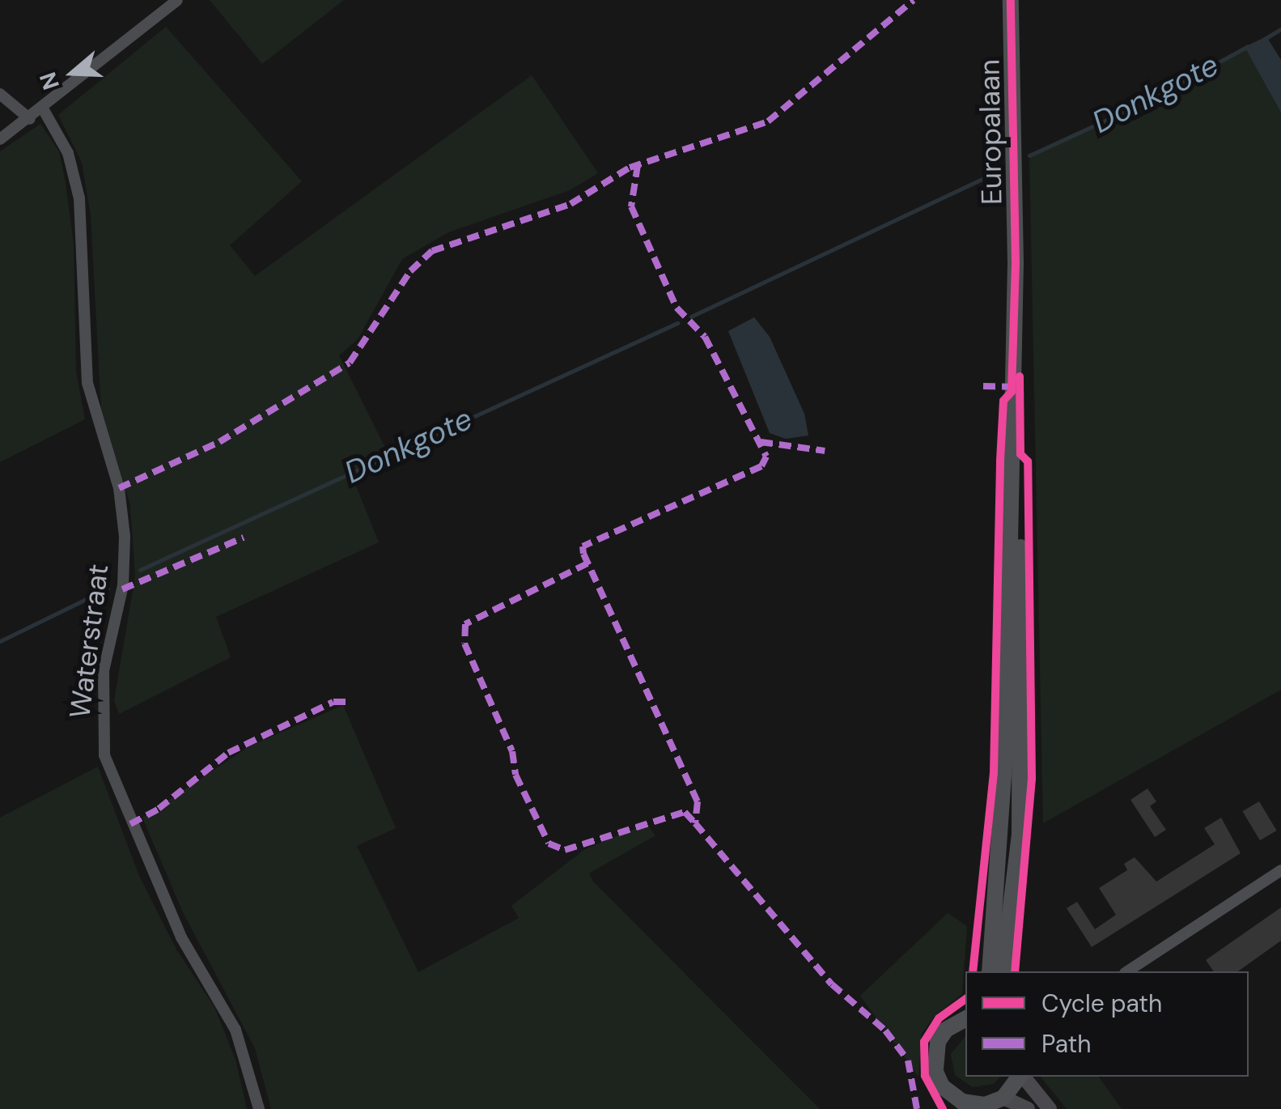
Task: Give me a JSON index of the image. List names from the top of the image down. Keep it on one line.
{"streets":{"main road":["Europalaan"],"street":["Waterstraat"]},"water":["Donkgote"],"legend":["Cycle path","Path"],"north":"left"}
